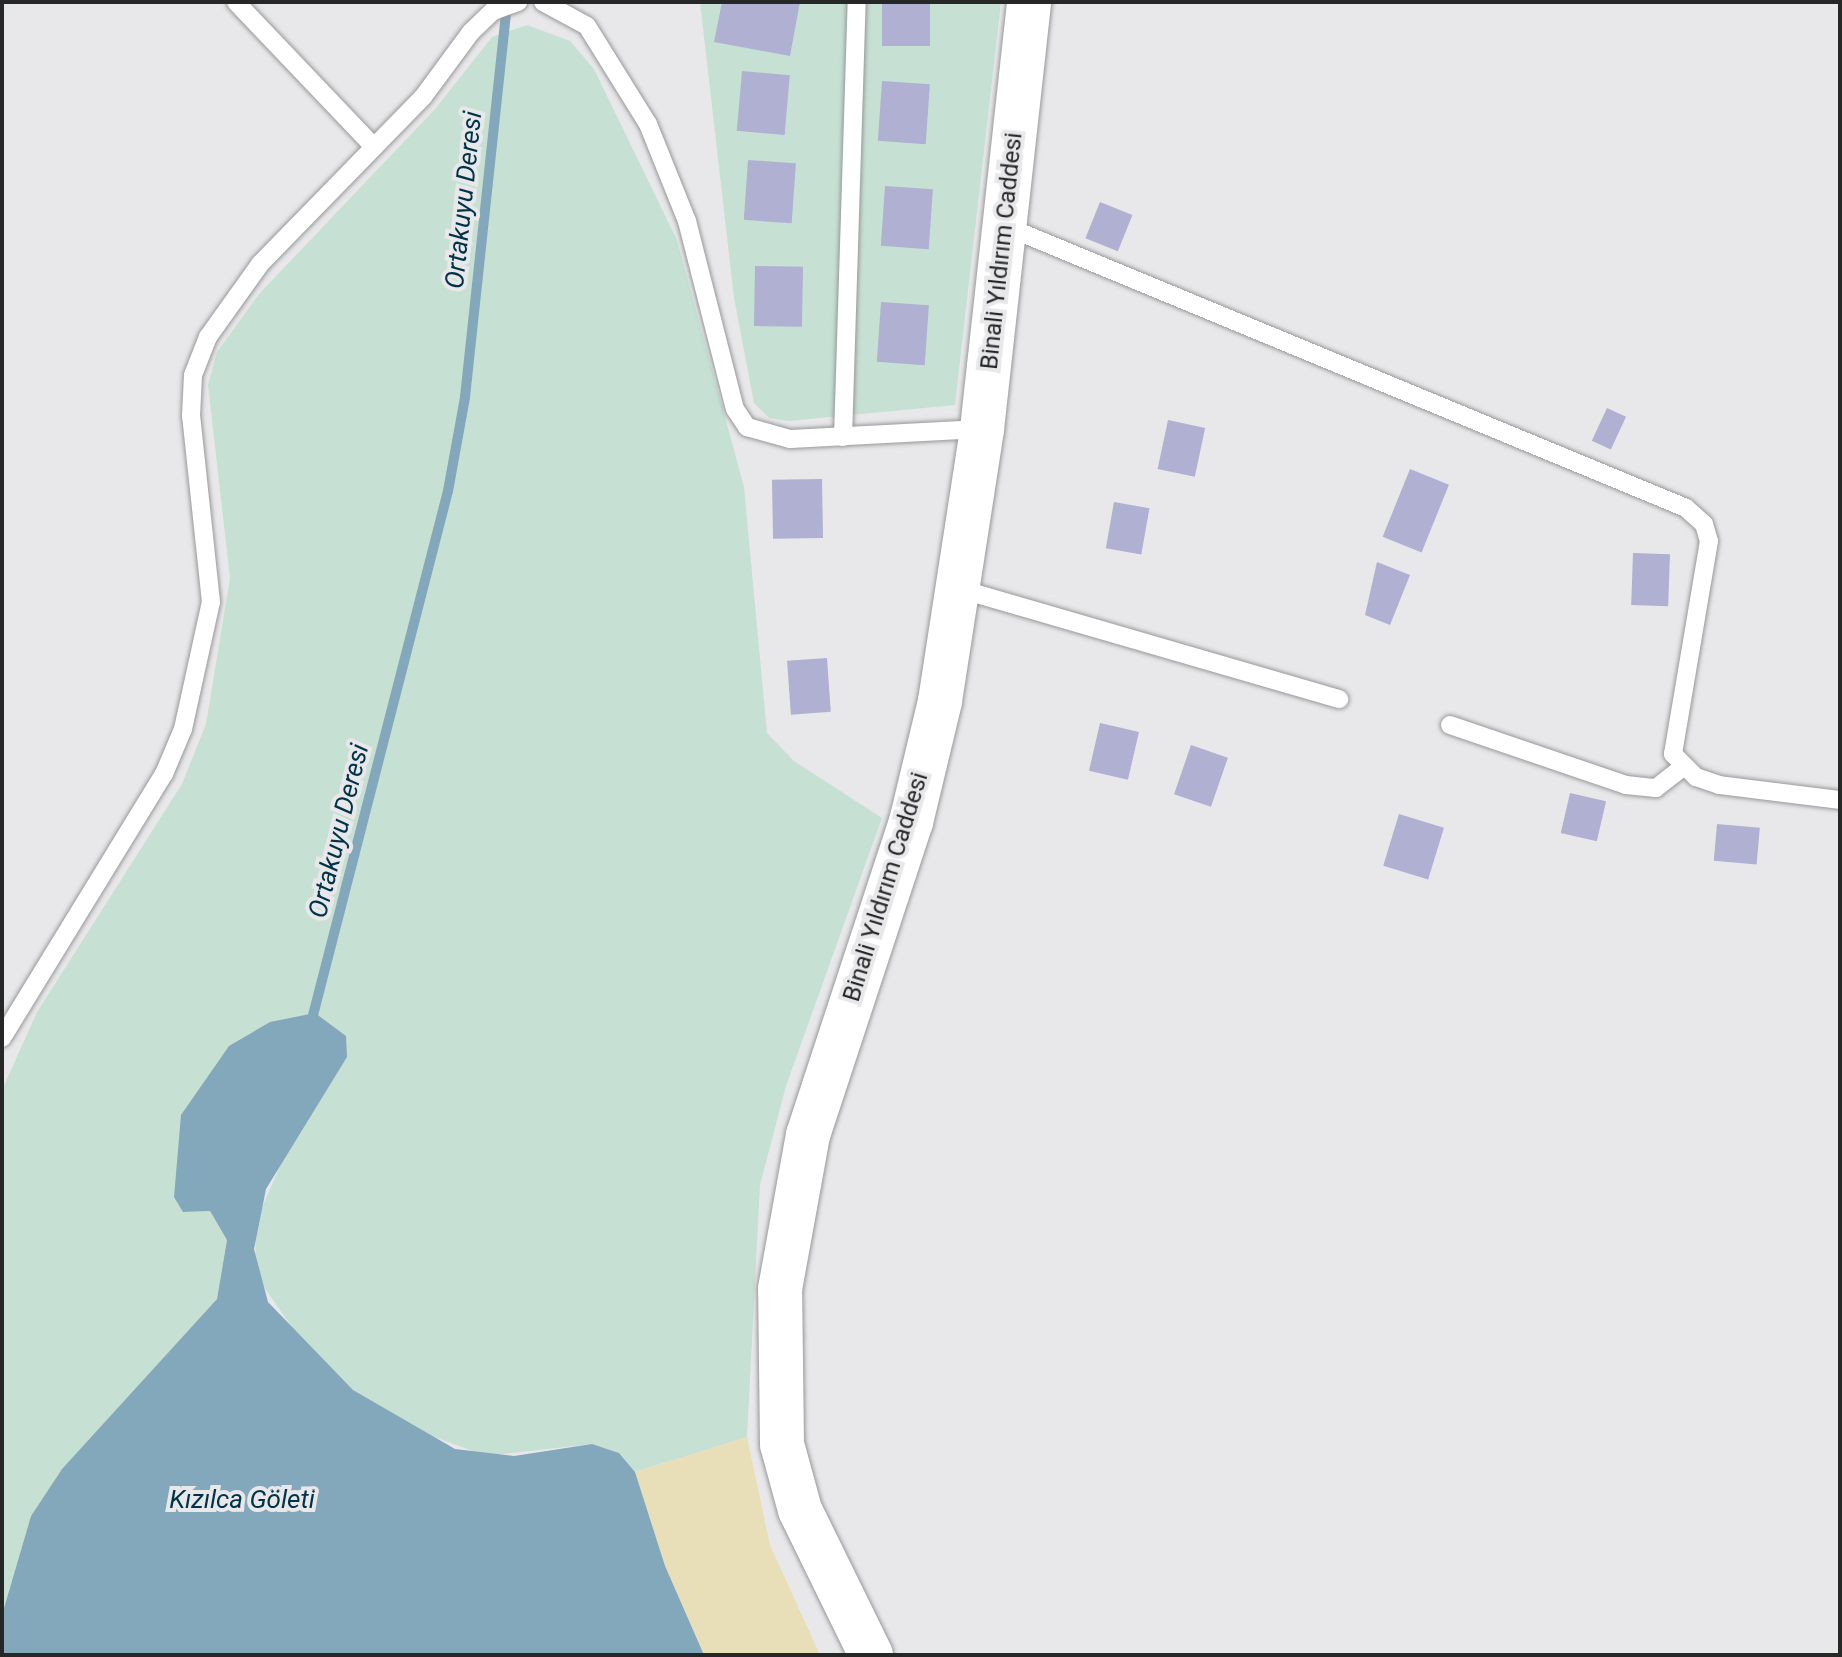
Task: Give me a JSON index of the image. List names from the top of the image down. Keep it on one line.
{"streets":{"street":["Binali Yıldırım Caddesi"]},"water":["Ortakuyu Deresi","Kızılca Göleti"]}
